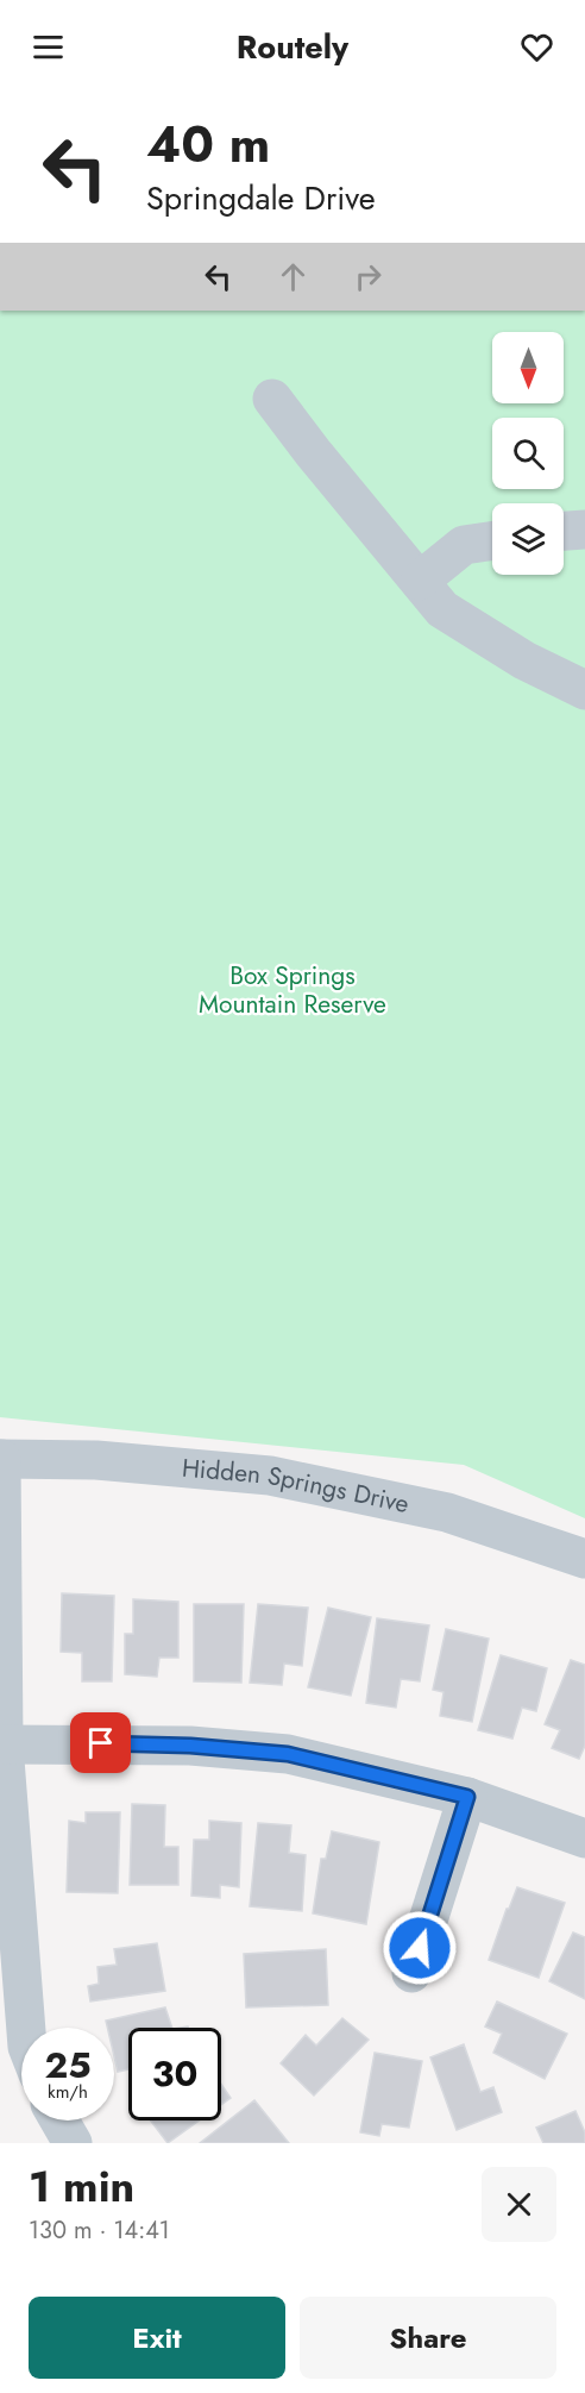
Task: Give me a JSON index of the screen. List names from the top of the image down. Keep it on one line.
{"streets":{"street":["Hidden Springs Drive"]},"parks":["Box Springs Mountain Reserve"],"north":"bottom","page":{"header":"Routely","turn":["40 m","Springdale Drive"],"speed":"25 km/h","limit":"30","heading":["1 min","130 m · 14:41"],"buttons":["Exit","Share"]}}
